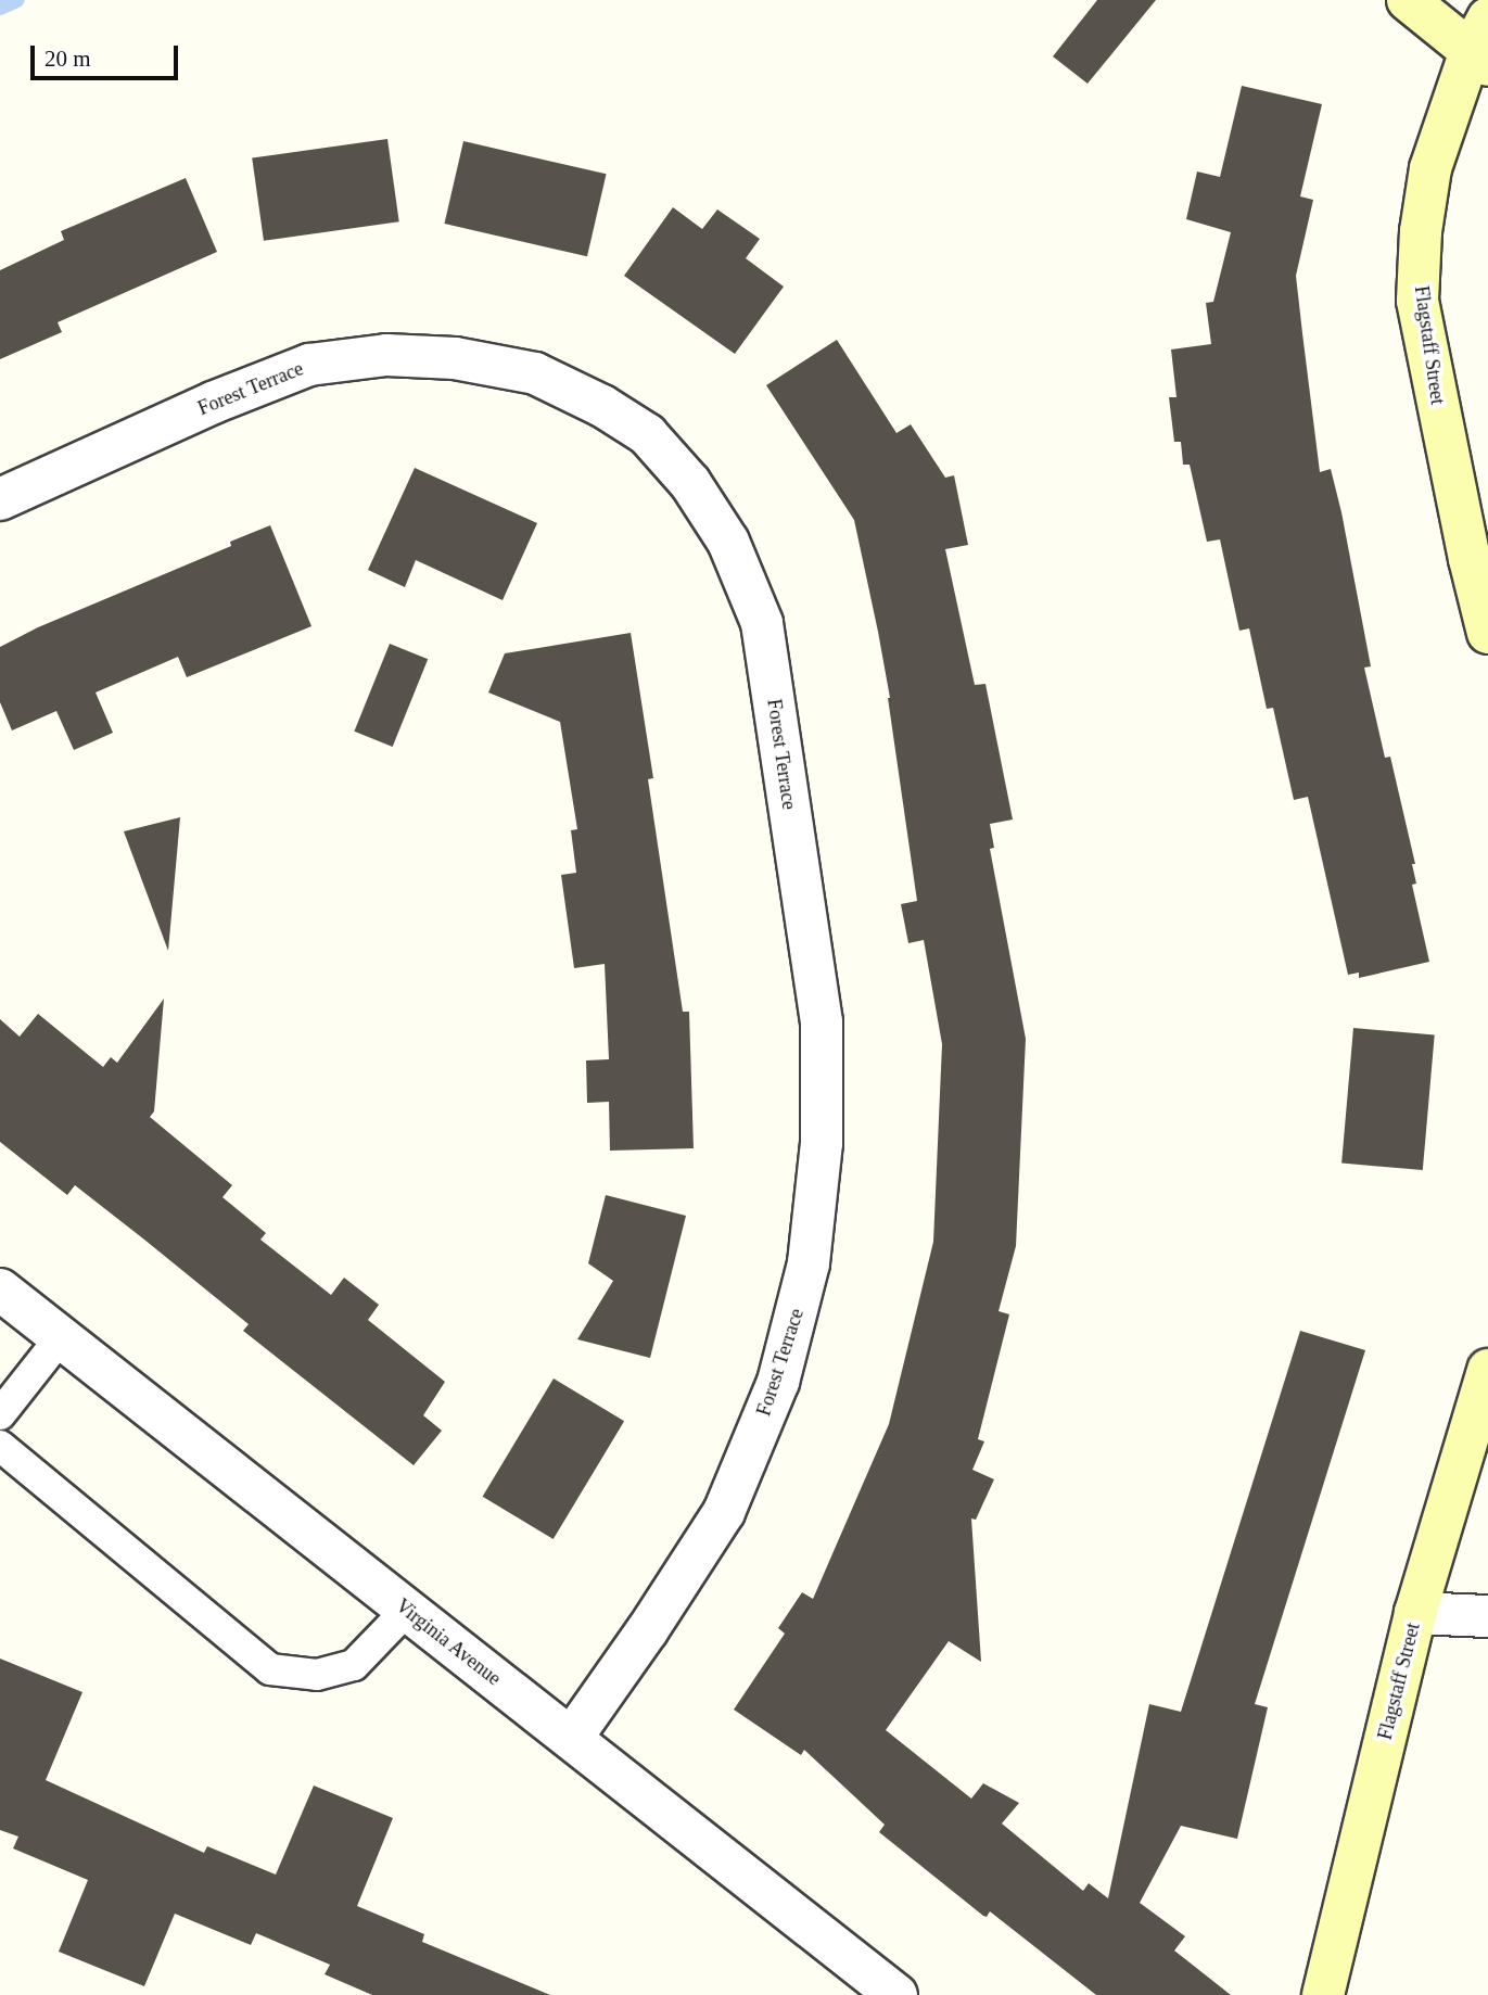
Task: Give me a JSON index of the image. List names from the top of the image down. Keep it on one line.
{"streets":{"street":["Flagstaff Street","Forest Terrace","Virginia Avenue"]},"crossings":[["Forest Terrace","Virginia Avenue"]],"scale_bar":"20 m"}
